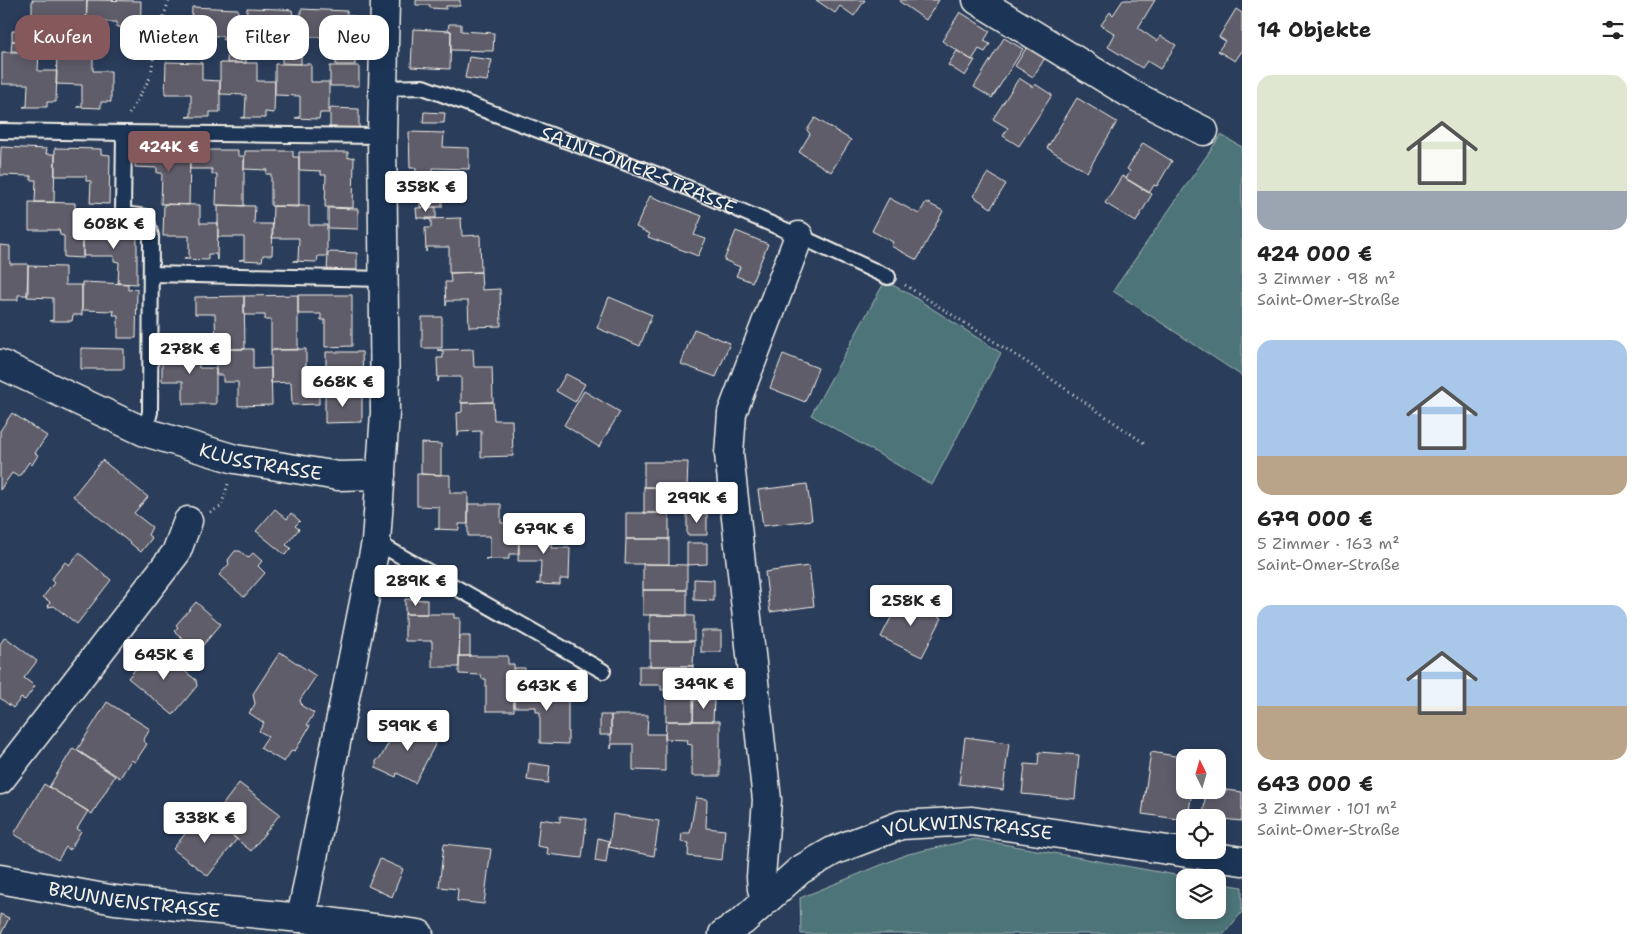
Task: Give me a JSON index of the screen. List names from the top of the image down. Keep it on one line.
{"streets":{"street":["KLUSSTRASSE","VOLKWINSTRASSE","BRUNNENSTRASSE"],"lane":["SAINT-OMER-STRASSE"]},"north":"top","page":{"heading":"14 Objekte","chip":["Kaufen","Mieten","Filter","Neu"],"list":[{"name":"424 000 €","note":"3 Zimmer · 98 m² · Saint-Omer-Straße"},{"name":"679 000 €","note":"5 Zimmer · 163 m² · Saint-Omer-Straße"},{"name":"643 000 €","note":"3 Zimmer · 101 m² · Saint-Omer-Straße"}],"price":["424K €","358K €","608K €","278K €","668K €","299K €","679K €","289K €","258K €","645K €","349K €","643K €","599K €","338K €"]}}
